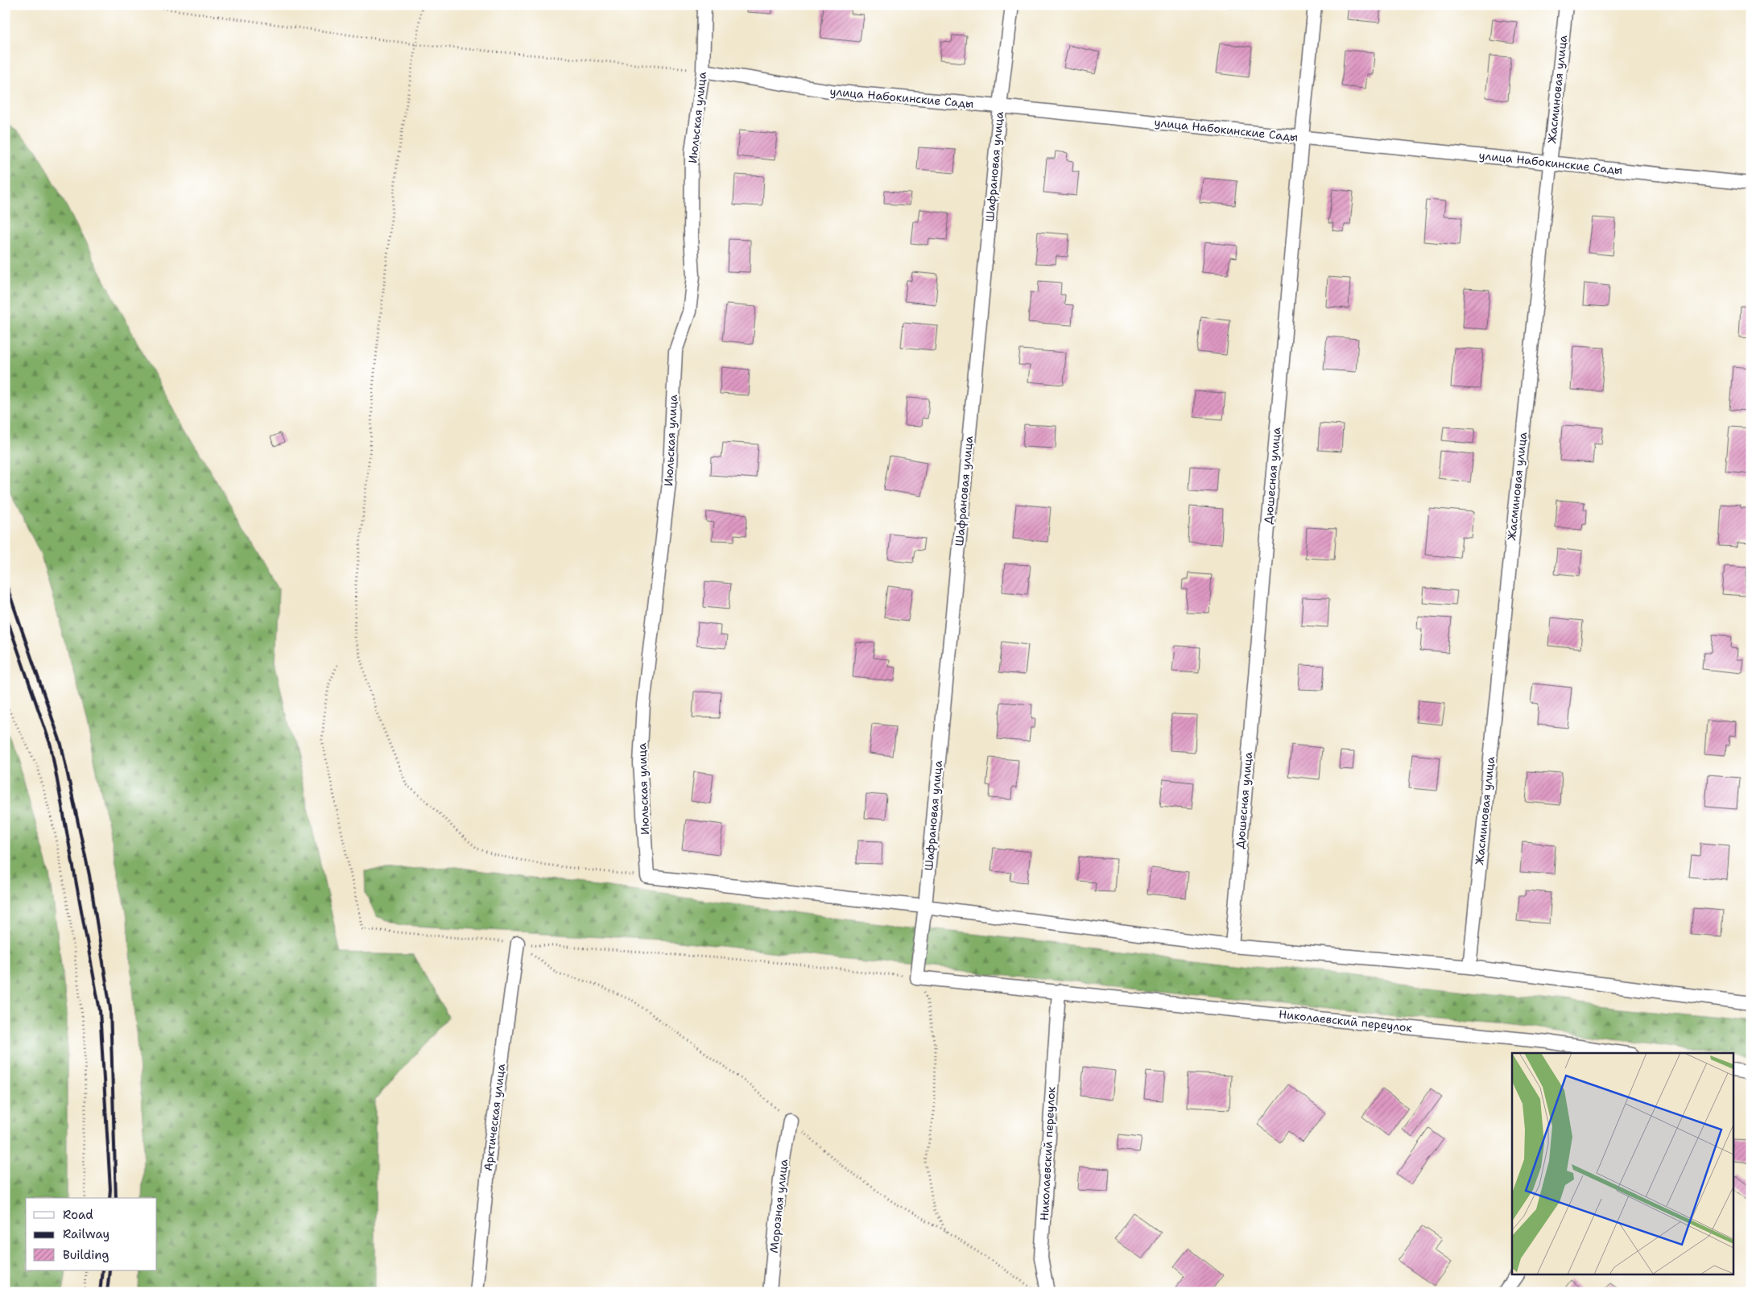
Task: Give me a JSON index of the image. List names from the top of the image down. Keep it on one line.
{"streets":{"street":["Жасминовая улица","улица Набокинские Сады","Июльская улица","Шафрановая улица","Дюшесная улица","Николаевский переулок","Арктическая улица","Морозная улица"]},"crossings":[["Жасминовая улица","улица Набокинские Сады"],["улица Набокинские Сады","Июльская улица"],["улица Набокинские Сады","Шафрановая улица"],["улица Набокинские Сады","Дюшесная улица"],["Шафрановая улица","Николаевский переулок"]],"legend":["Road","Railway","Building"]}
